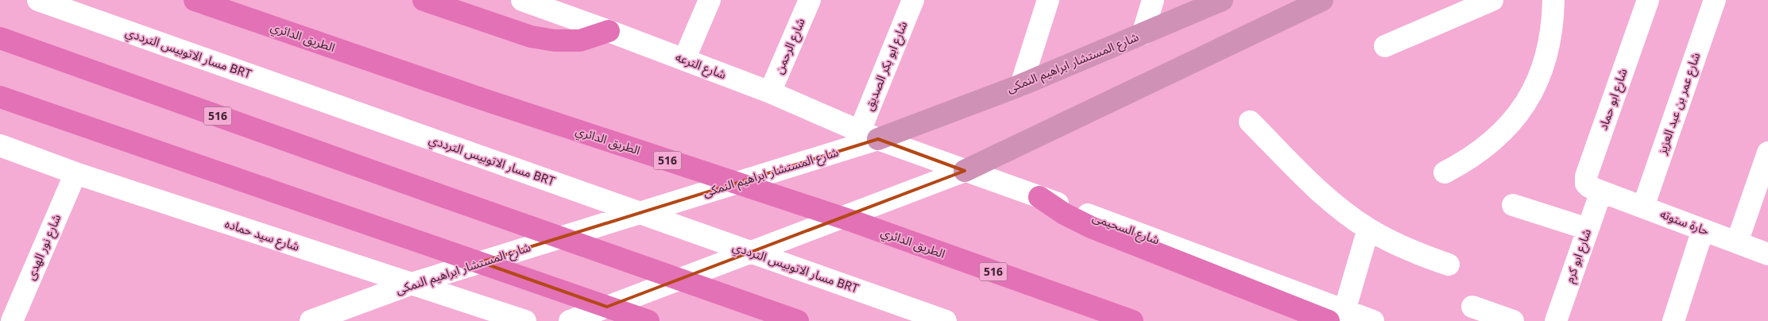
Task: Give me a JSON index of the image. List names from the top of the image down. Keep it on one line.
{"streets":{"highway":["الطريق الدائري","516"],"main road":["شارع المستشار ابراهيم النمكى"],"street":["شارع الرحمن","مسار الاتوبيس الترددي BRT","شارع الترعه","شارع ابو بكر الصديق","شارع ابو حماد","شارع عمر بن عبد العزيز","حارة ستوته","شارع سيد حماده","شارع نور الهدى","شارع ابو كرم"]},"crossings":[["شارع الرحمن","شارع الترعه"],["شارع المستشار ابراهيم النمكى","شارع الترعه"],["شارع المستشار ابراهيم النمكى","شارع ابو بكر الصديق"],["شارع المستشار ابراهيم النمكى","شارع سيد حماده"],["شارع الترعه","شارع ابو بكر الصديق"],["شارع ابو حماد","حارة ستوته"],["شارع ابو حماد","شارع ابو كرم"],["شارع عمر بن عبد العزيز","حارة ستوته"],["حارة ستوته","شارع ابو كرم"],["شارع سيد حماده","شارع نور الهدى"]]}
